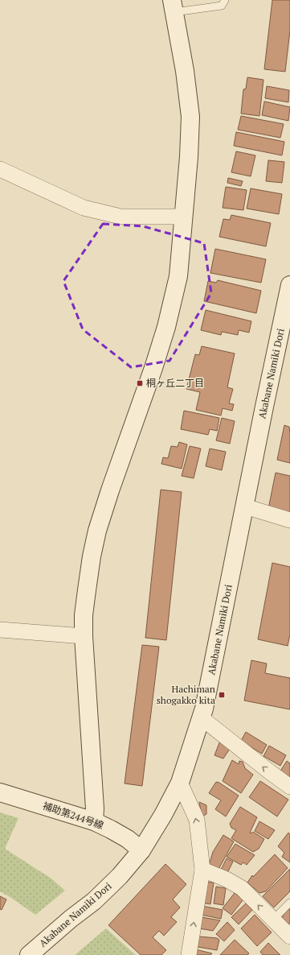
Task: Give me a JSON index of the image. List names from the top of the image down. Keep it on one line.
{"streets":{"street":["Akabane Namiki Dori","補助第244号線"]},"crossings":[["Akabane Namiki Dori","補助第244号線"]],"places":{"transit":["桐ヶ丘二丁目","Hachiman shogakko kita"]}}
